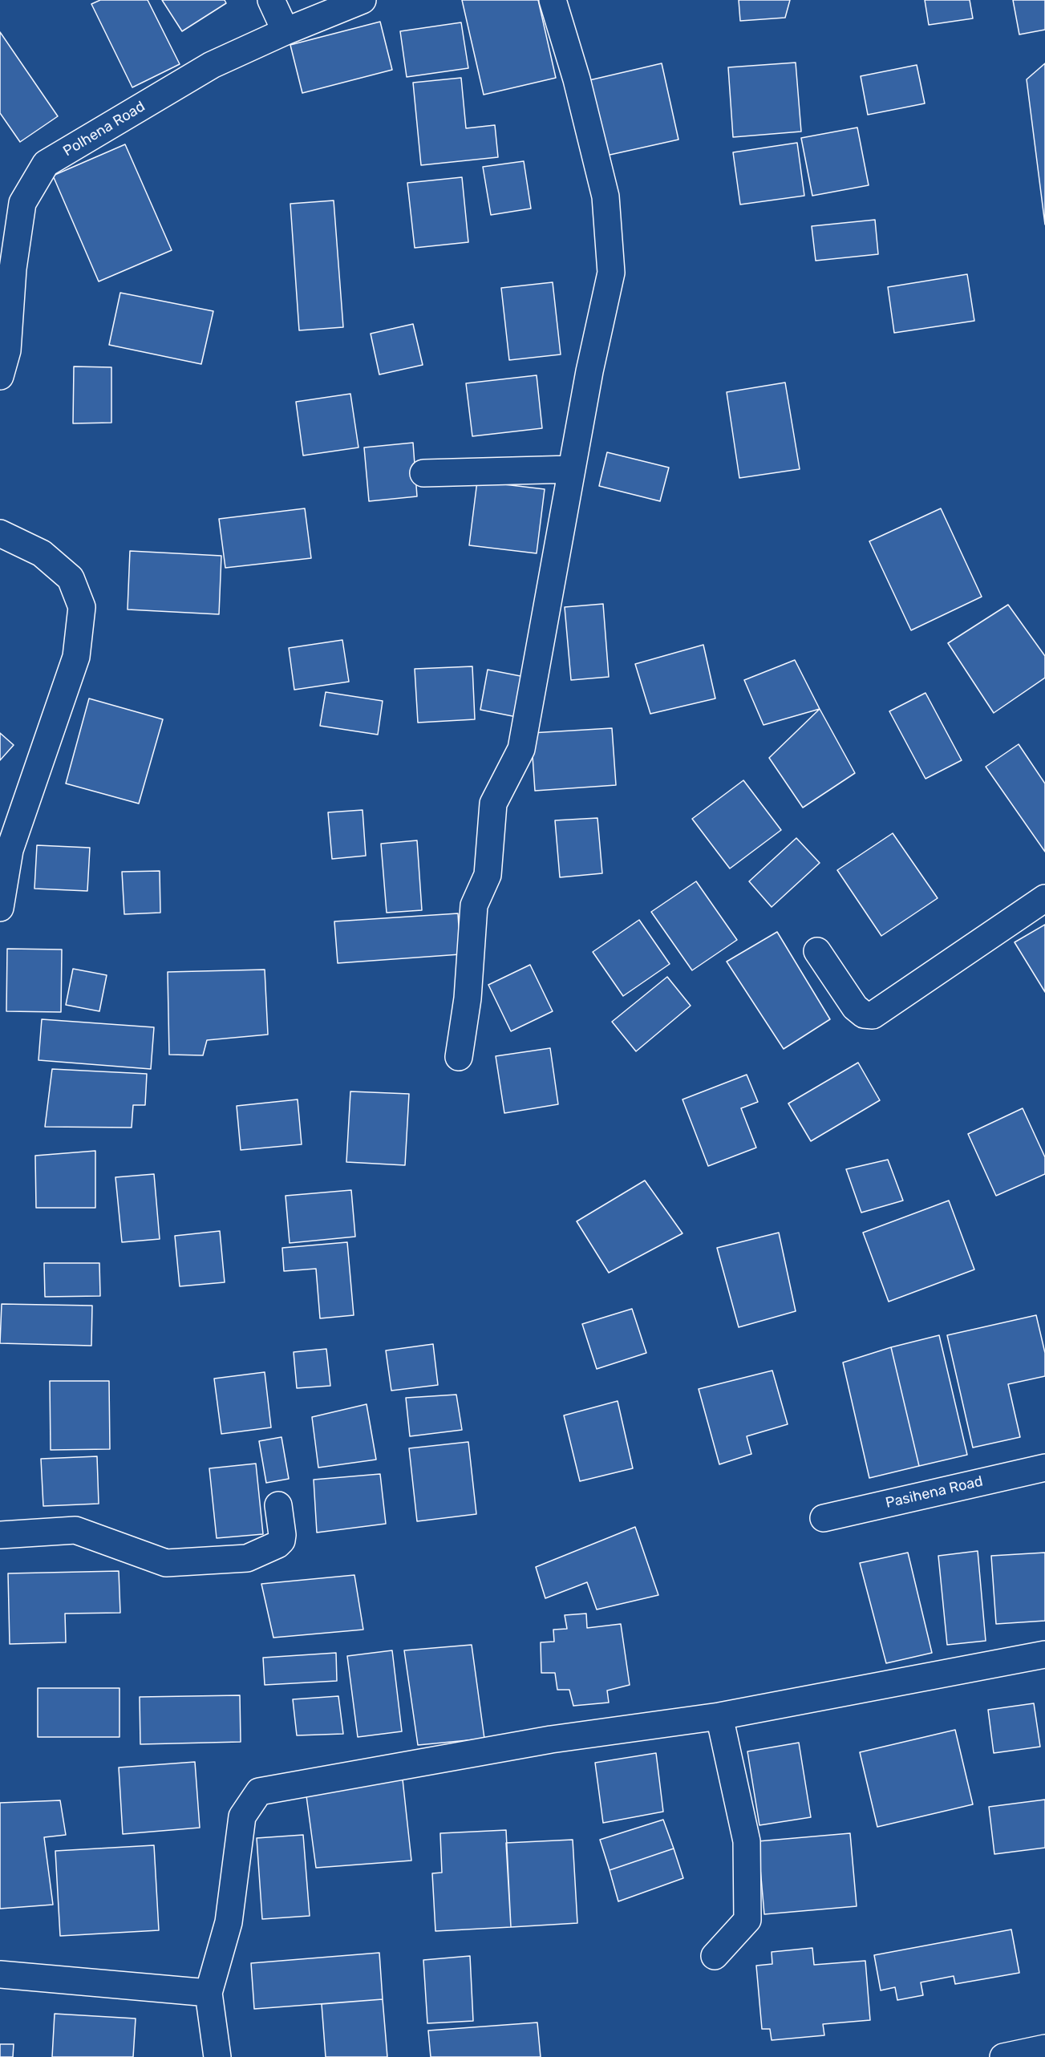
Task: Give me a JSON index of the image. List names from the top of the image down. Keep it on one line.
{"streets":{"street":["Polhena Road","Pasihena Road"]}}
